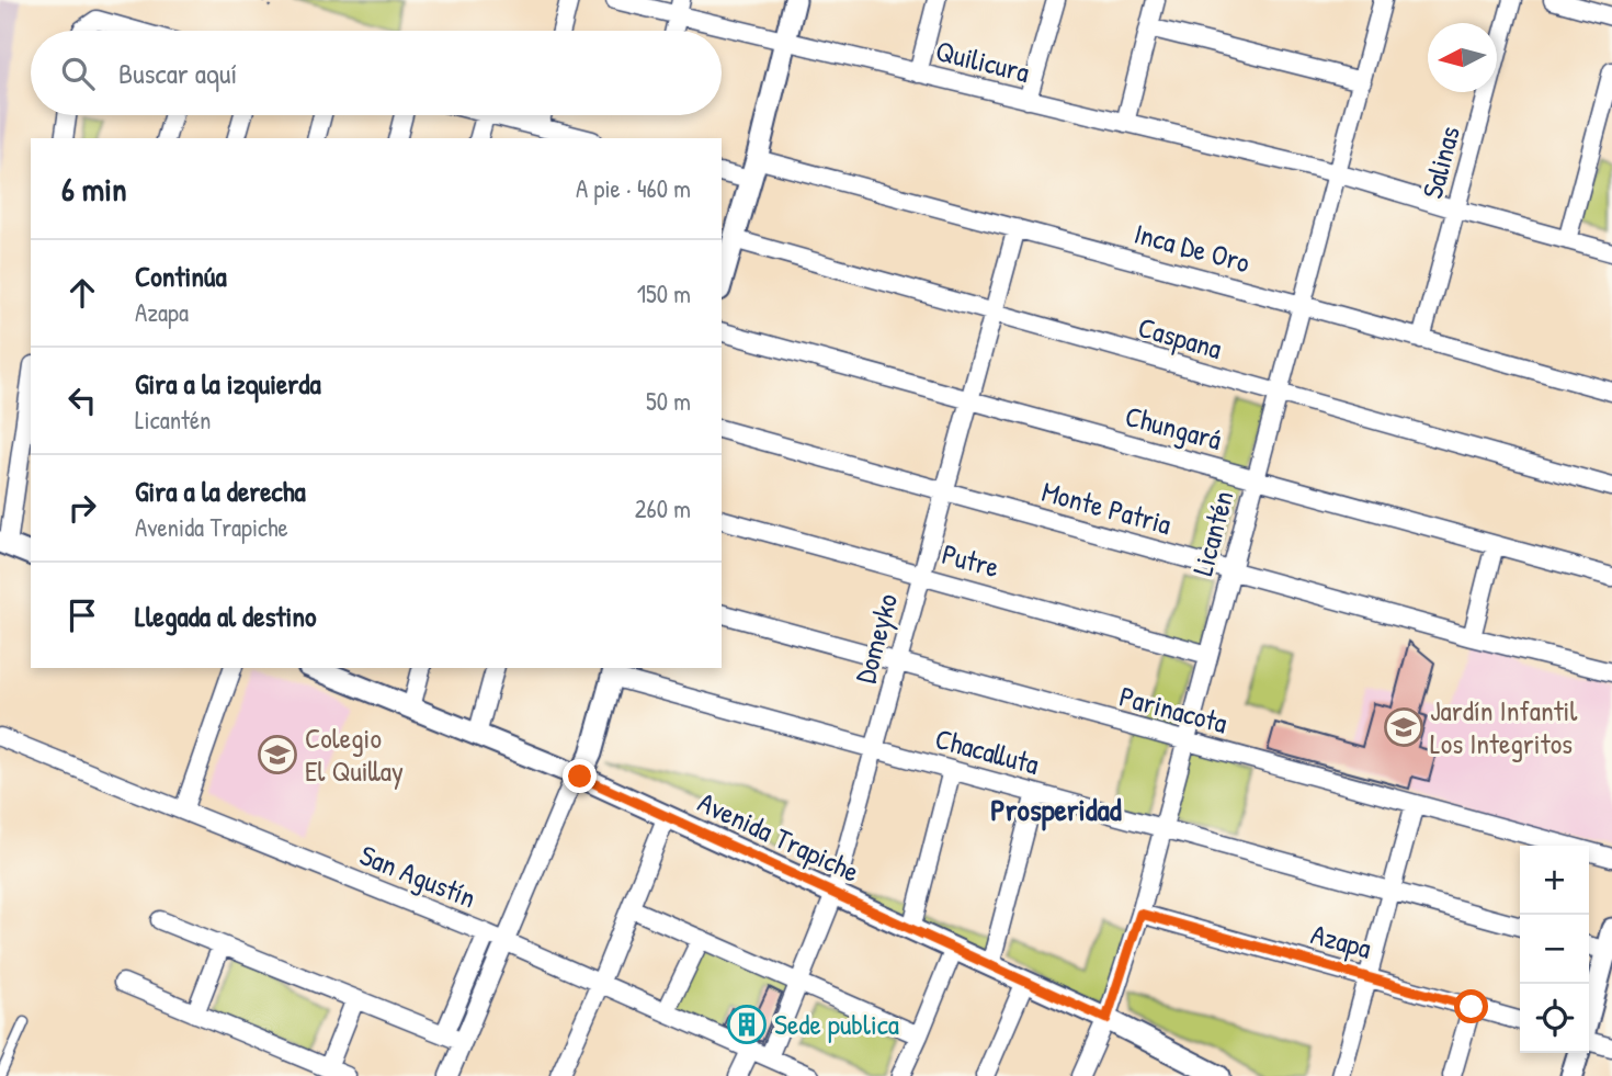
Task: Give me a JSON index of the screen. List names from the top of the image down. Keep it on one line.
{"streets":{"street":["Quilicura","Salinas","Inca De Oro","Caspana","Chungará","Monte Patria","Licantén","Putre","Domeyko","Parinacota","Chacalluta","Avenida Trapiche","San Agustín","Azapa"]},"crossings":[["Quilicura","Salinas"],["Quilicura","Licantén"],["Salinas","Inca De Oro"],["Inca De Oro","Licantén"],["Inca De Oro","Domeyko"],["Caspana","Licantén"],["Caspana","Domeyko"],["Chungará","Licantén"],["Chungará","Domeyko"],["Monte Patria","Licantén"],["Monte Patria","Domeyko"],["Licantén","Putre"],["Licantén","Parinacota"],["Licantén","Chacalluta"],["Licantén","Avenida Trapiche"],["Licantén","Azapa"],["Putre","Domeyko"],["Domeyko","Parinacota"],["Domeyko","Chacalluta"],["Domeyko","Avenida Trapiche"],["Domeyko","San Agustín"]],"districts":["Prosperidad"],"places":{"school or university":["Jardín Infantil Los Integritos","Colegio El Quillay"],"building":["Sede publica"]},"north":"left","page":{"search":"Buscar aquí","heading":["6 min","A pie · 460 m"],"list":[["Continúa","Azapa","150 m"],["Gira a la izquierda","Licantén","50 m"],["Gira a la derecha","Avenida Trapiche","260 m"],"Llegada al destino"],"map_buttons":["+","−"]}}
